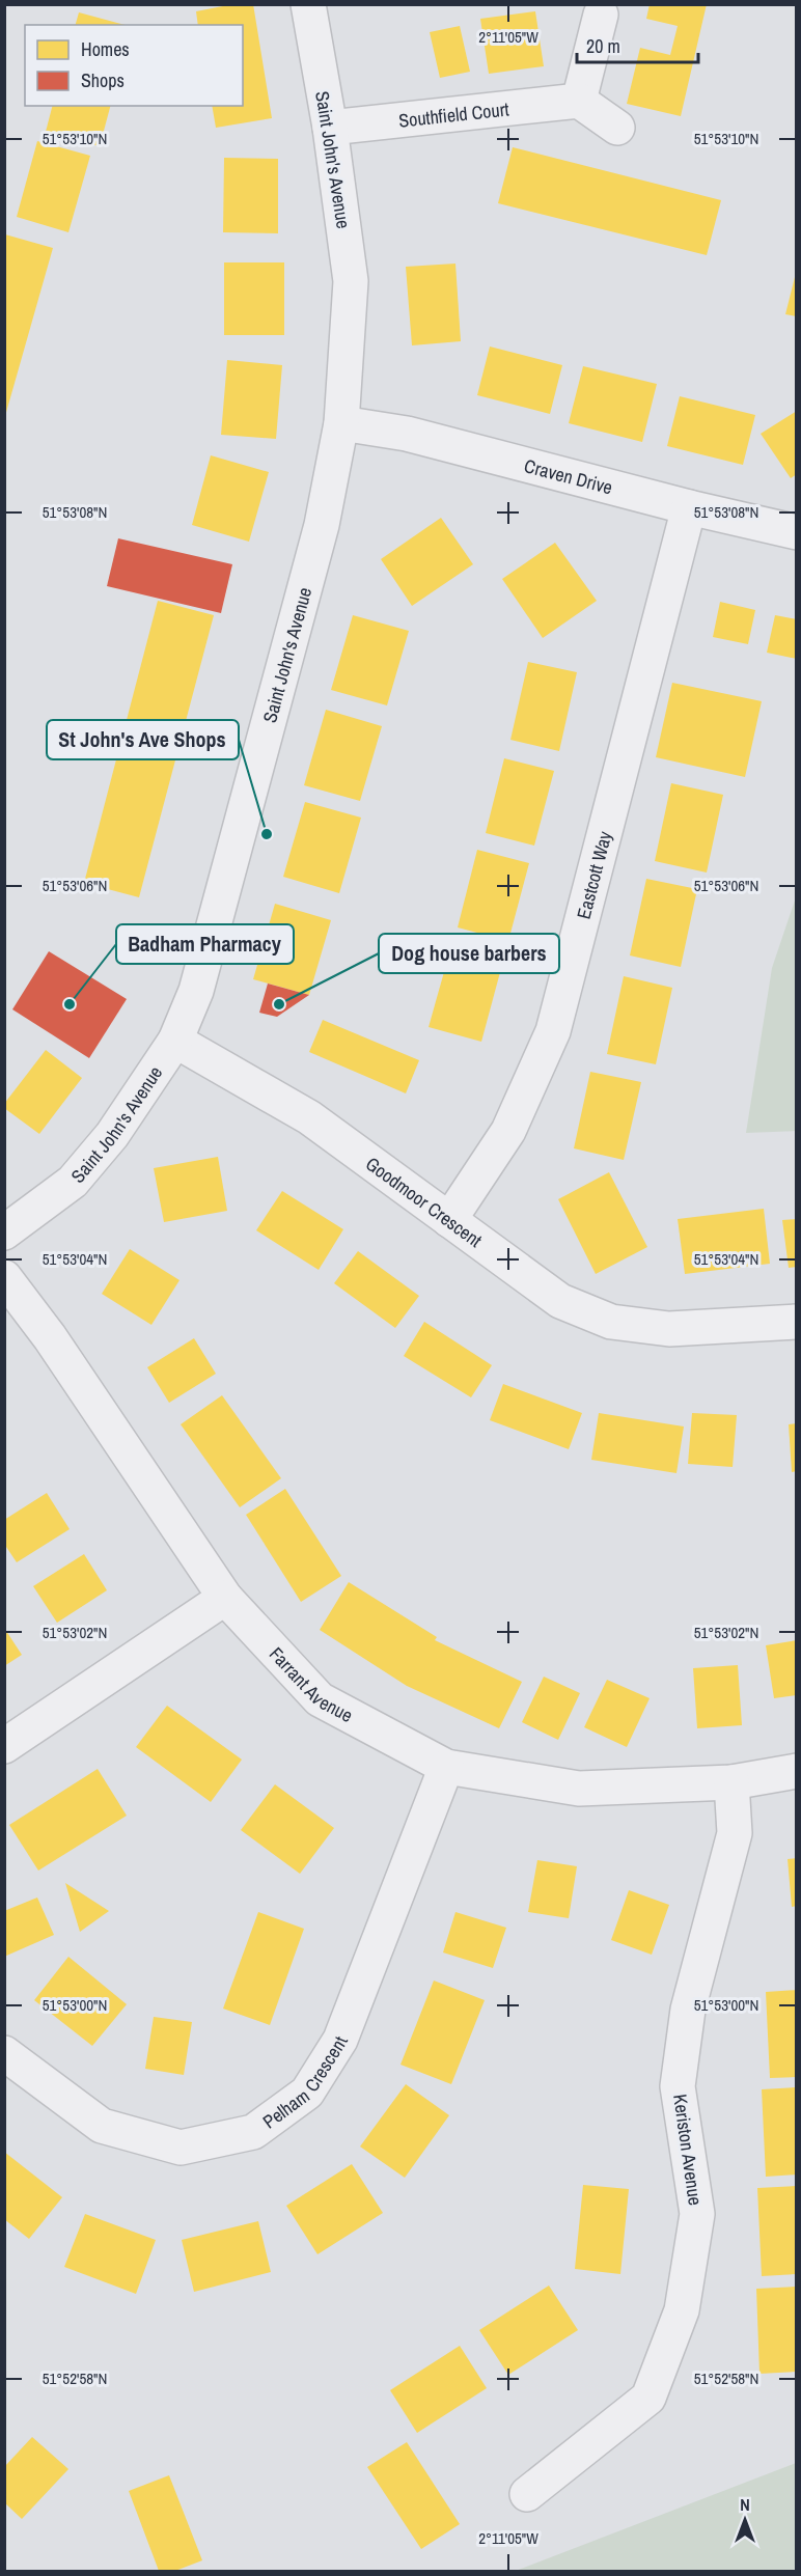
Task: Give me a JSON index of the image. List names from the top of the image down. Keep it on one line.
{"streets":{"street":["Southfield Court","Saint John's Avenue","Craven Drive","Eastcott Way","Goodmoor Crescent","Farrant Avenue","Pelham Crescent","Keriston Avenue"]},"crossings":[["Southfield Court","Saint John's Avenue"],["Saint John's Avenue","Craven Drive"],["Saint John's Avenue","Goodmoor Crescent"],["Craven Drive","Eastcott Way"],["Eastcott Way","Goodmoor Crescent"],["Farrant Avenue","Pelham Crescent"],["Farrant Avenue","Keriston Avenue"]],"places":["St John's Ave Shops","Badham Pharmacy","Dog house barbers"],"legend":["Homes","Shops"],"scale_bar":"20 m","north":"top","coordinates":["2°11'05\"W","51°53'10\"N","51°53'08\"N","51°53'06\"N","51°53'04\"N","51°53'02\"N","51°53'00\"N","51°52'58\"N"]}
